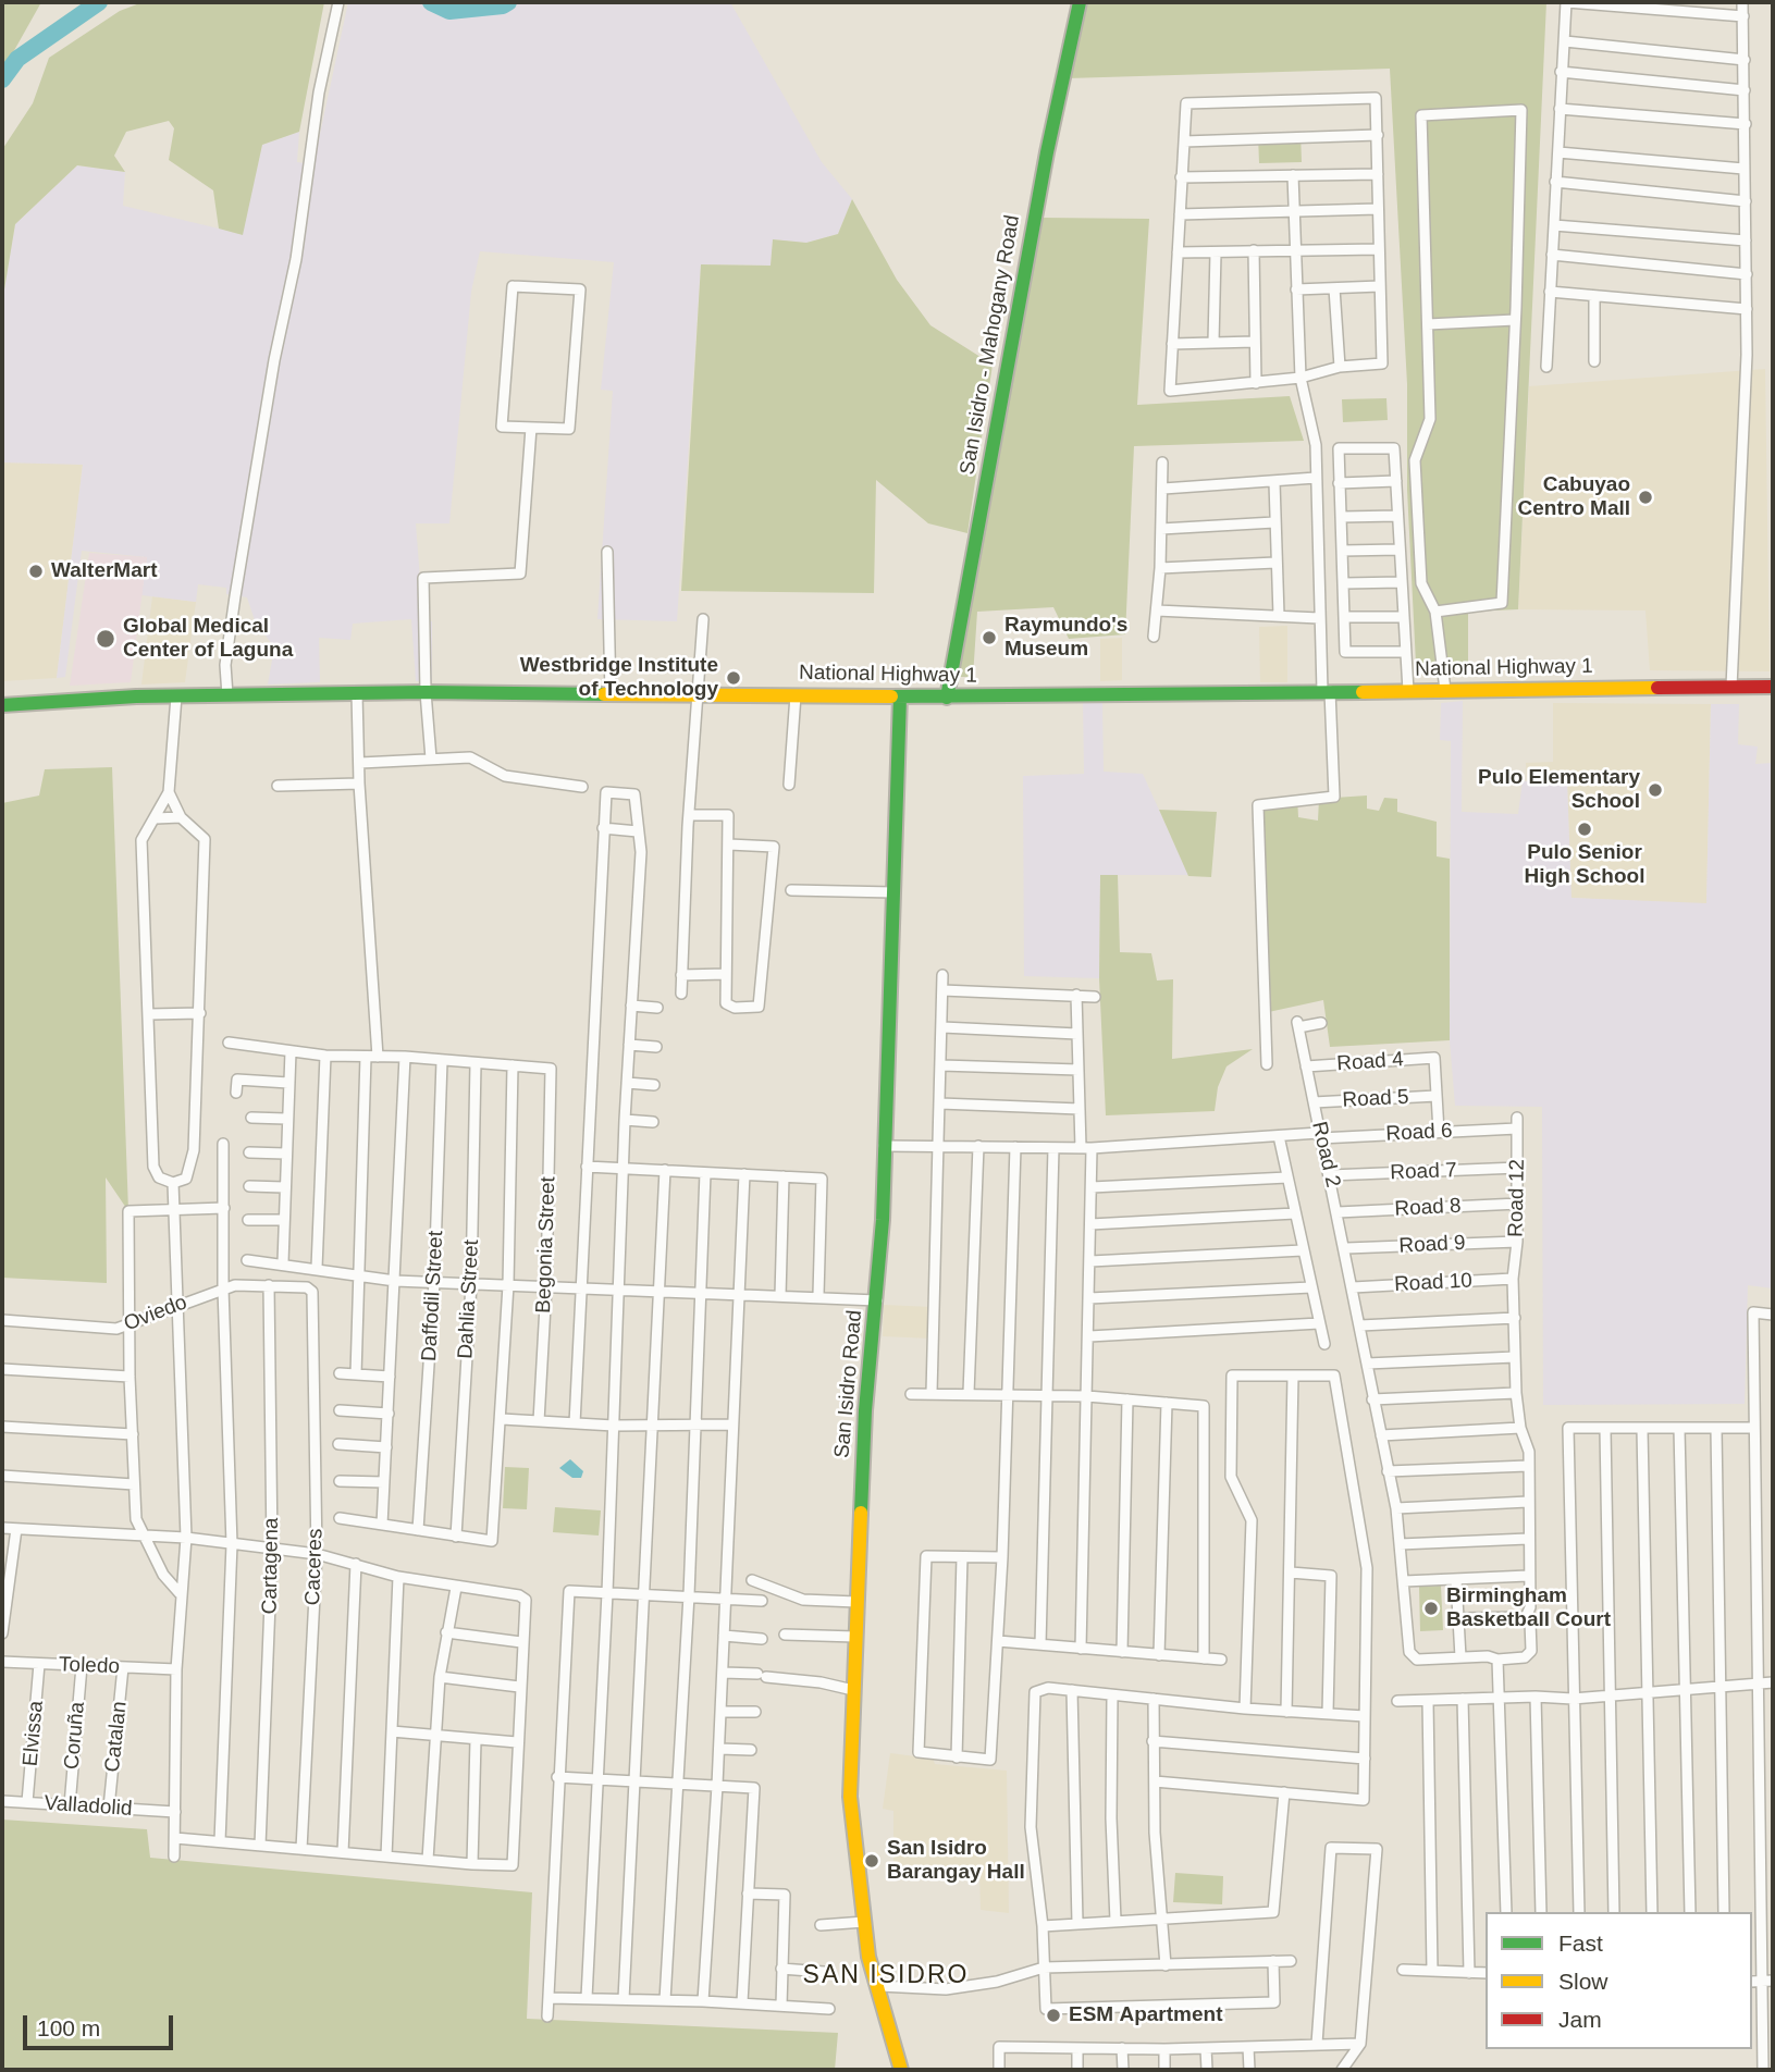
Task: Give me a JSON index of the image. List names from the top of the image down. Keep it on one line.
{"streets":{"main road":["San Isidro - Mahogany Road","National Highway 1","San Isidro Road"],"street":["Road 4","Road 5","Road 6","Road 2","Road 7","Road 12","Road 8","Begonia Street","Road 9","Road 10","Daffodil Street","Dahlia Street","Oviedo","Cartagena","Caceres","Toledo","Elvissa","Coruña","Catalan","Valladolid"]},"crossings":[["San Isidro - Mahogany Road","National Highway 1"],["National Highway 1","San Isidro Road"],["Road 4","Road 5"],["Road 4","Road 2"],["Road 5","Road 2"],["Road 6","Road 2"],["Road 6","Road 12"],["Road 6","San Isidro Road"],["Road 2","Road 7"],["Road 2","Road 8"],["Road 2","Road 9"],["Road 2","Road 10"],["Road 7","Road 12"],["Road 12","Road 8"],["Road 12","Road 9"],["Road 12","Road 10"],["Oviedo","Cartagena"],["Oviedo","Caceres"],["Toledo","Elvissa"],["Toledo","Coruña"],["Toledo","Catalan"],["Elvissa","Valladolid"],["Coruña","Valladolid"],["Catalan","Valladolid"]],"districts":["SAN ISIDRO"],"places":["Cabuyao Centro Mall","WalterMart","Raymundo's Museum","Global Medical Center of Laguna","Westbridge Institute of Technology","Pulo Elementary School","Pulo Senior High School","Birmingham Basketball Court","San Isidro Barangay Hall","ESM Apartment"],"legend":["Fast","Slow","Jam"],"scale_bar":"100 m"}
